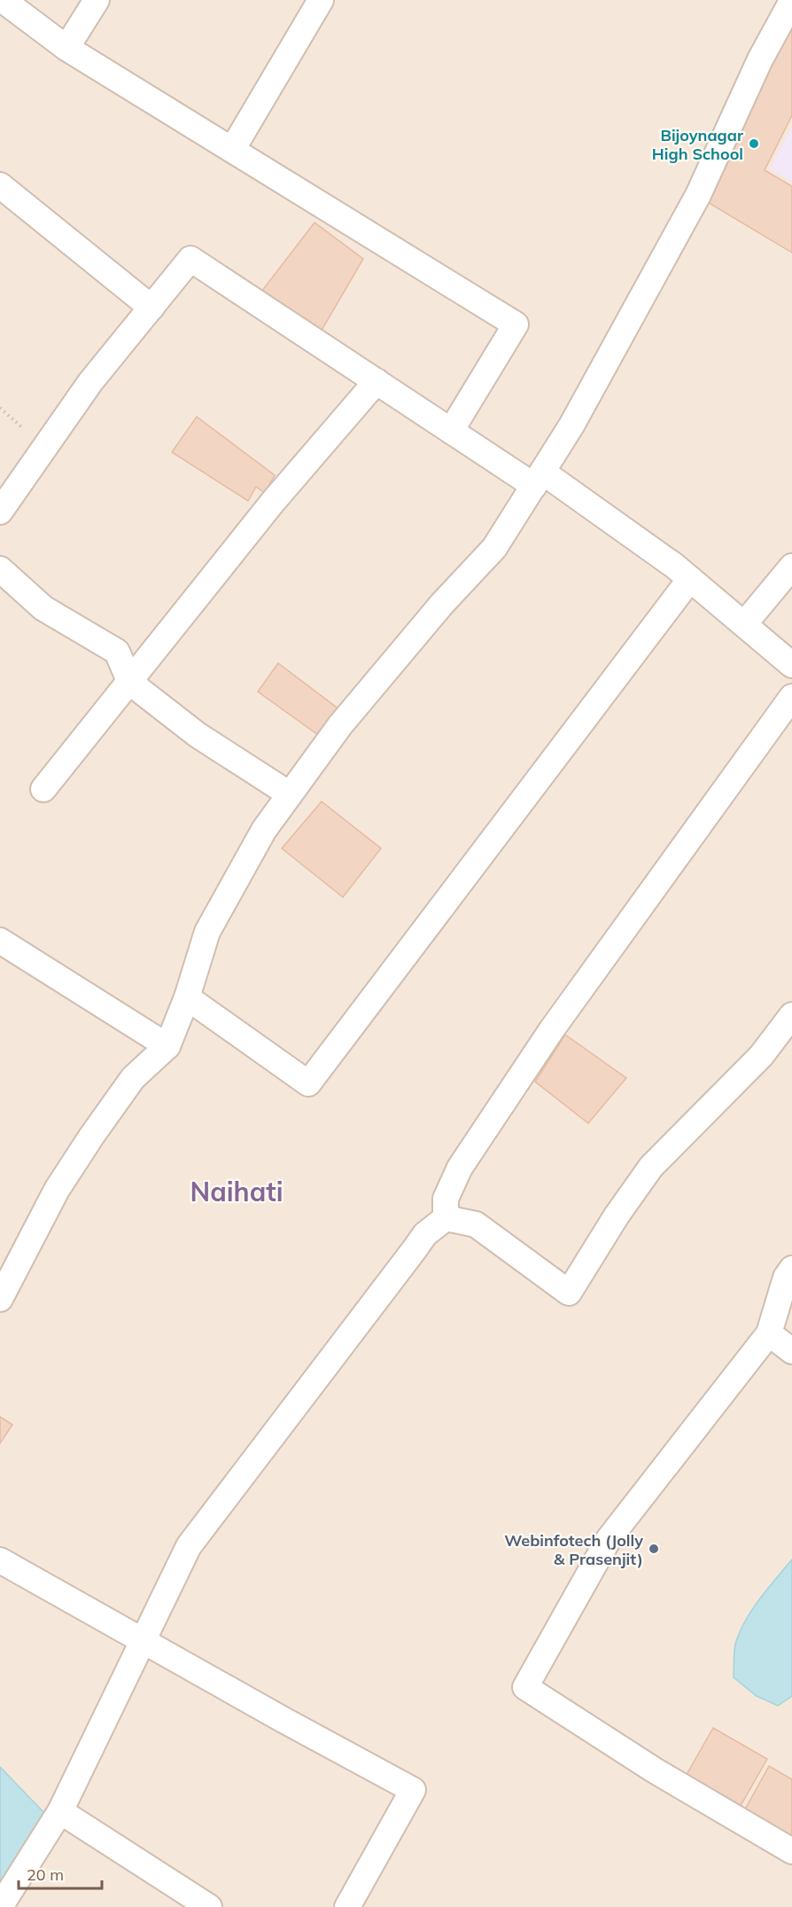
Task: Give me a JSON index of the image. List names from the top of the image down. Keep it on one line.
{"districts":["Naihati"],"places":["Bijoynagar High School","Webinfotech (Jolly & Prasenjit)"],"scale_bar":"20 m"}
